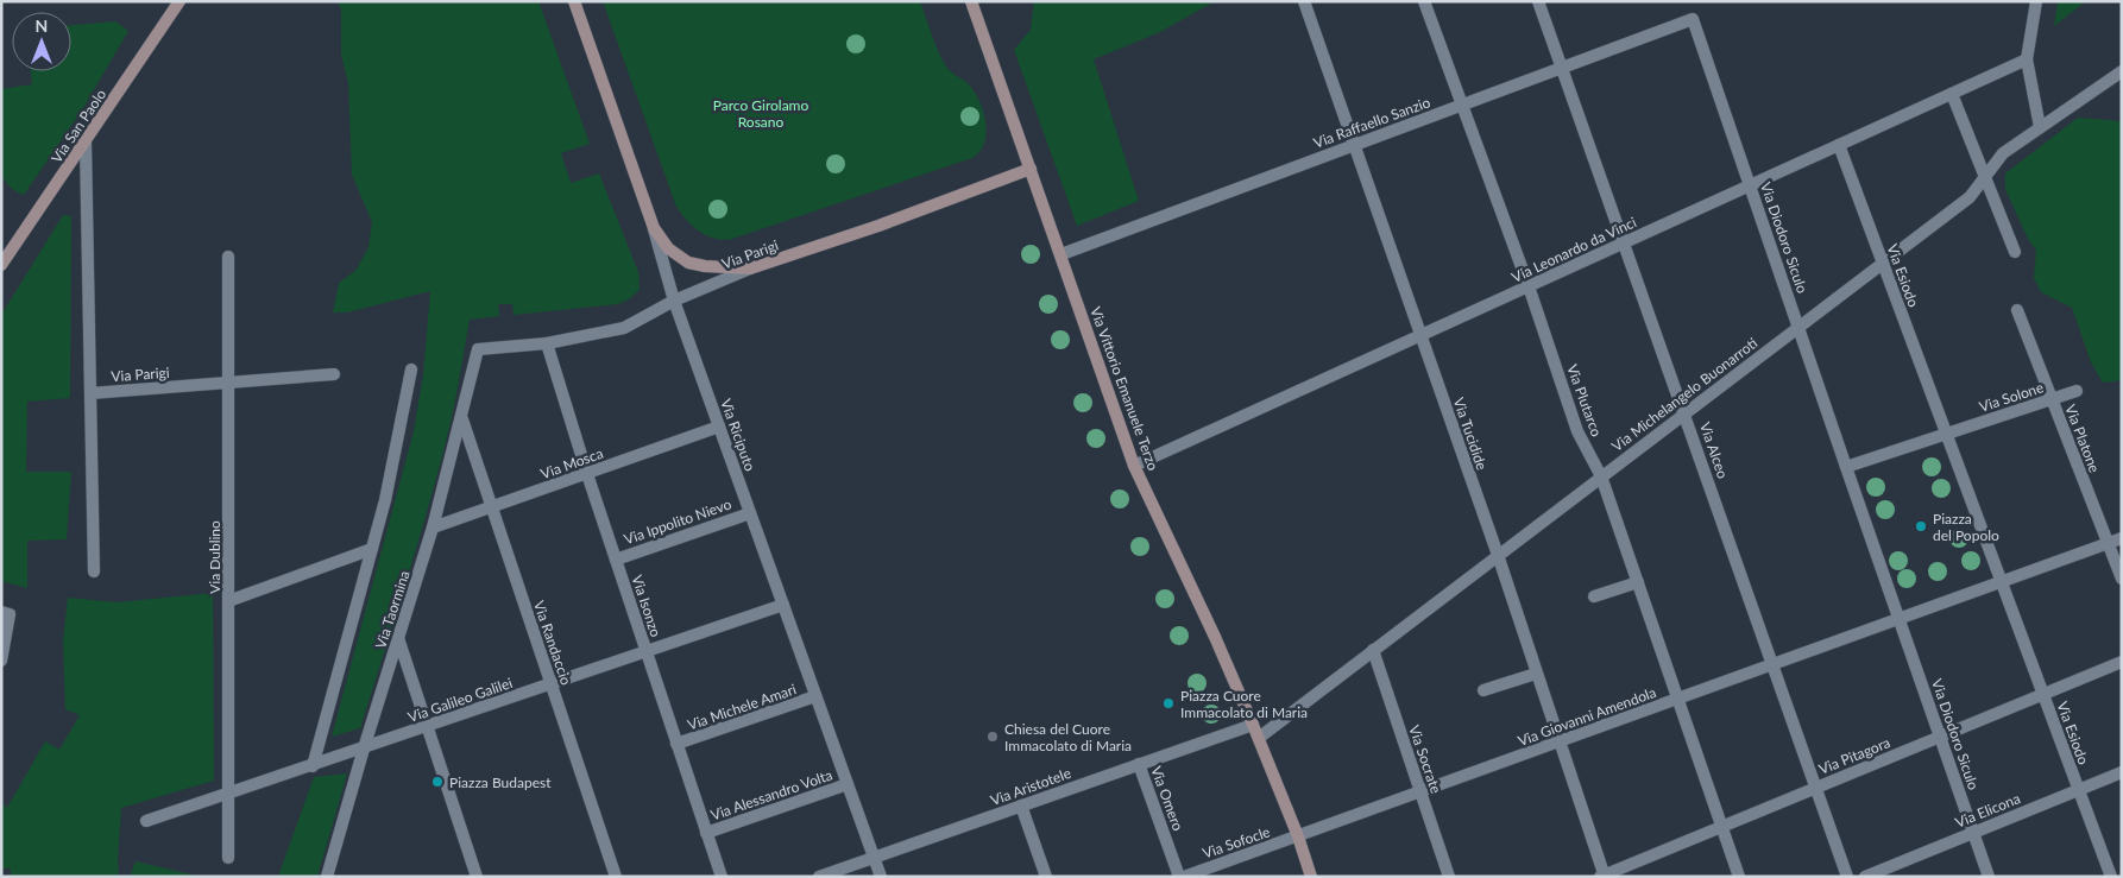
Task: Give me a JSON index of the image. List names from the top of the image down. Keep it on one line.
{"streets":{"street":["Via Raffaello Sanzio","Via San Paolo","Via Diodoro Siculo","Via Leonardo da Vinci","Via Parigi","Via Esiodo","Via Vittorio Emanuele Terzo","Via Michelangelo Buonarroti","Via Solone","Via Plutarco","Via Tucidide","Via Riciputo","Via Platone","Via Alceo","Via Mosca","Via Ippolito Nievo","Via Dublino","Via Isonzo","Via Taormina","Via Randaccio","Via Galileo Galilei","Via Michele Amari","Via Giovanni Amendola","Via Pitagora","Via Socrate","Via Aristotele","Via Alessandro Volta","Via Omero","Via Elicona","Via Sofocle"]},"crossings":[["Via Raffaello Sanzio","Via Diodoro Siculo"],["Via Raffaello Sanzio","Via Vittorio Emanuele Terzo"],["Via Raffaello Sanzio","Via Plutarco"],["Via Raffaello Sanzio","Via Tucidide"],["Via Raffaello Sanzio","Via Alceo"],["Via Diodoro Siculo","Via Leonardo da Vinci"],["Via Diodoro Siculo","Via Michelangelo Buonarroti"],["Via Diodoro Siculo","Via Solone"],["Via Diodoro Siculo","Via Giovanni Amendola"],["Via Diodoro Siculo","Via Pitagora"],["Via Diodoro Siculo","Via Elicona"],["Via Leonardo da Vinci","Via Esiodo"],["Via Leonardo da Vinci","Via Vittorio Emanuele Terzo"],["Via Leonardo da Vinci","Via Plutarco"],["Via Leonardo da Vinci","Via Tucidide"],["Via Leonardo da Vinci","Via Alceo"],["Via Parigi","Via Vittorio Emanuele Terzo"],["Via Parigi","Via Riciputo"],["Via Parigi","Via Dublino"],["Via Parigi","Via Isonzo"],["Via Parigi","Via Taormina"],["Via Esiodo","Via Michelangelo Buonarroti"],["Via Esiodo","Via Solone"],["Via Esiodo","Via Giovanni Amendola"],["Via Esiodo","Via Pitagora"],["Via Esiodo","Via Elicona"],["Via Vittorio Emanuele Terzo","Via Michelangelo Buonarroti"],["Via Vittorio Emanuele Terzo","Via Giovanni Amendola"],["Via Vittorio Emanuele Terzo","Via Aristotele"],["Via Vittorio Emanuele Terzo","Via Sofocle"],["Via Michelangelo Buonarroti","Via Plutarco"],["Via Michelangelo Buonarroti","Via Tucidide"],["Via Michelangelo Buonarroti","Via Alceo"],["Via Michelangelo Buonarroti","Via Socrate"],["Via Solone","Via Platone"],["Via Plutarco","Via Giovanni Amendola"],["Via Plutarco","Via Pitagora"],["Via Tucidide","Via Giovanni Amendola"],["Via Tucidide","Via Pitagora"],["Via Riciputo","Via Mosca"],["Via Riciputo","Via Ippolito Nievo"],["Via Riciputo","Via Galileo Galilei"],["Via Riciputo","Via Michele Amari"],["Via Riciputo","Via Aristotele"],["Via Riciputo","Via Alessandro Volta"],["Via Alceo","Via Giovanni Amendola"],["Via Alceo","Via Pitagora"],["Via Mosca","Via Isonzo"],["Via Mosca","Via Taormina"],["Via Mosca","Via Randaccio"],["Via Ippolito Nievo","Via Isonzo"],["Via Dublino","Via Galileo Galilei"],["Via Isonzo","Via Galileo Galilei"],["Via Isonzo","Via Michele Amari"],["Via Isonzo","Via Alessandro Volta"],["Via Taormina","Via Randaccio"],["Via Taormina","Via Galileo Galilei"],["Via Randaccio","Via Galileo Galilei"],["Via Giovanni Amendola","Via Socrate"],["Via Giovanni Amendola","Via Sofocle"],["Via Aristotele","Via Omero"]],"parks":["Parco Girolamo Rosano"],"places":["Piazza del Popolo","Piazza Cuore Immacolato di Maria","Chiesa del Cuore Immacolato di Maria","Piazza Budapest"],"north":"top"}
